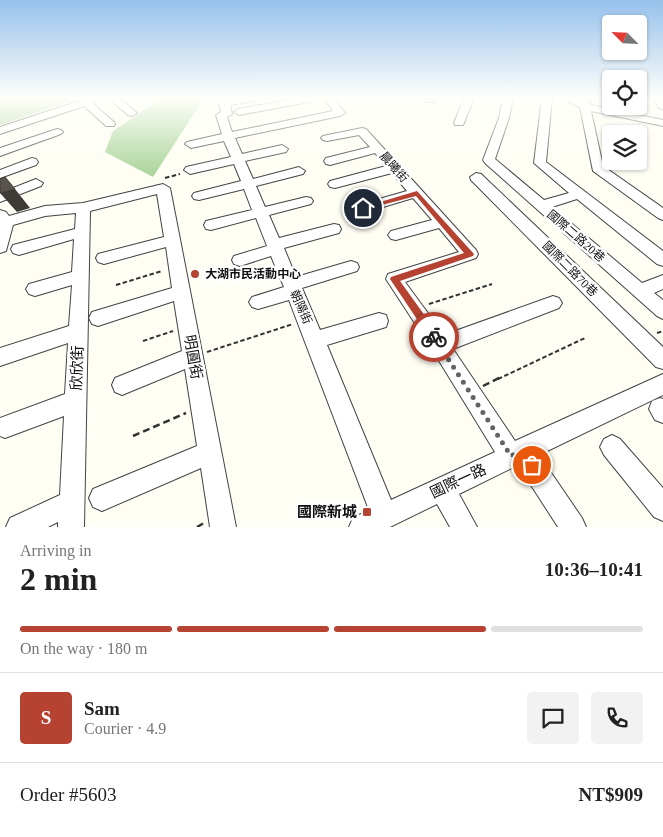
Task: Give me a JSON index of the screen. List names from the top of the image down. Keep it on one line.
{"streets":{"street":["晨曦街","國際二路20巷","國際二路70巷","朝陽街","明圓街","欣欣街","國際一路"]},"crossings":[["晨曦街","國際一路"],["朝陽街","國際一路"]],"places":{"other":["大湖市民活動中心"],"transit":["國際新城"]},"north":"top left","page":{"heading":["2 min","Arriving in","10:36–10:41"],"panel":["Sam","Courier · 4.9","Order #5603","NT$909"],"bar":"On the way · 180 m","round":"S"}}
